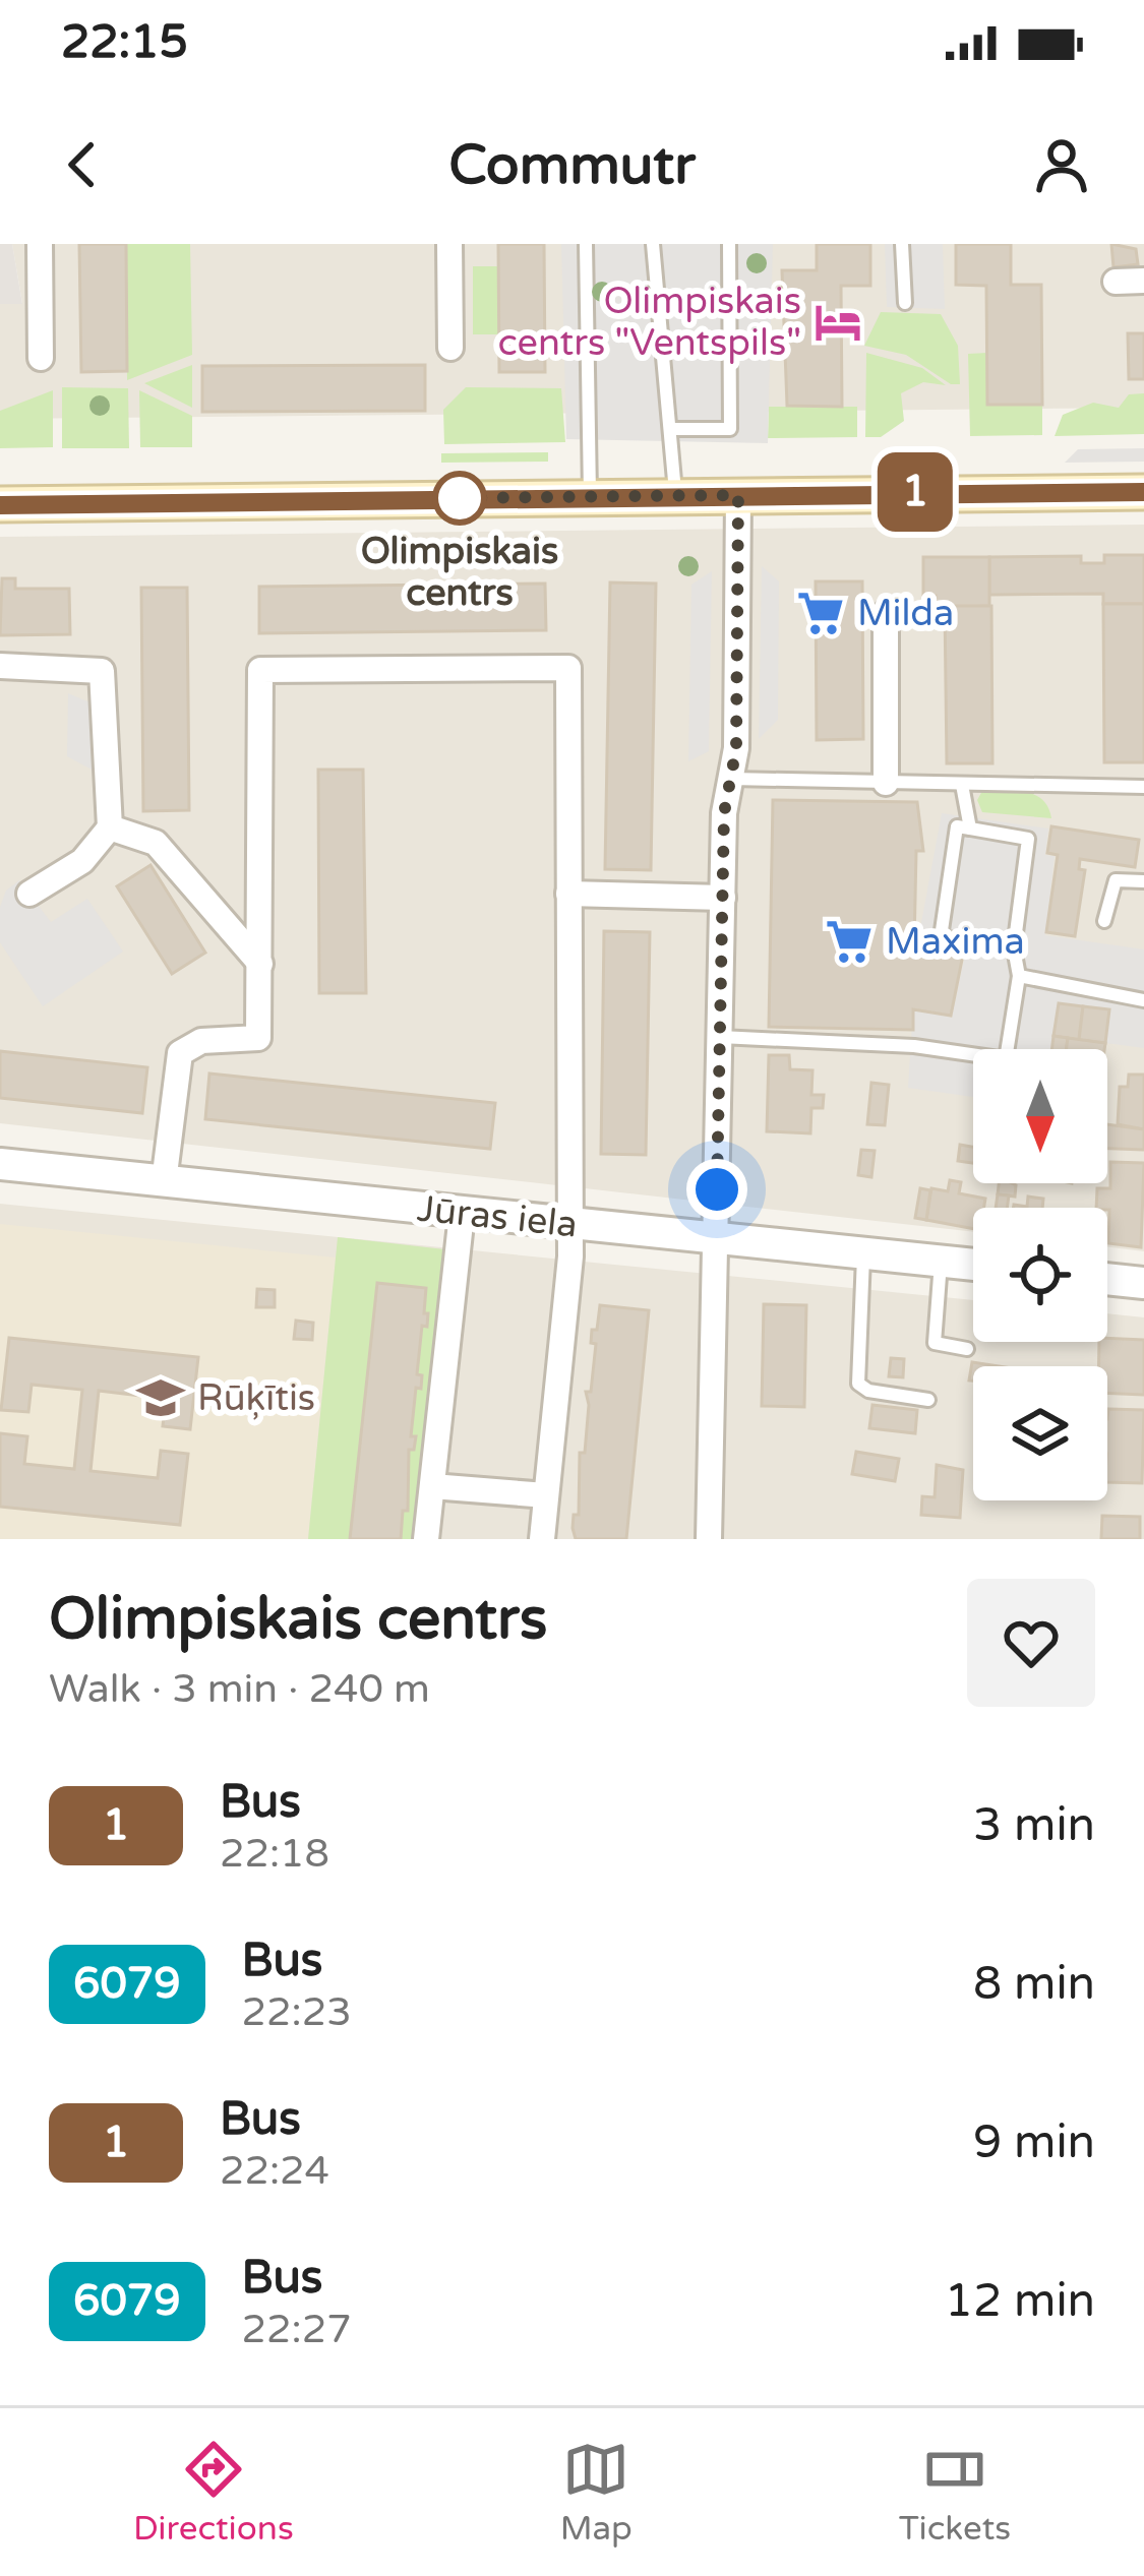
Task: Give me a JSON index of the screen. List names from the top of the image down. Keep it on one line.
{"streets":{"street":["Jūras iela"]},"places":{"hotel":["Olimpiskais centrs \"Ventspils\""],"other":["Olimpiskais centrs"],"supermarket":["Milda","Maxima"],"school or university":["Rūķītis"]},"lines":["bus line 1"],"north":"bottom","page":{"status":"22:15","header":"Commutr","on_map":"1","heading":["Olimpiskais centrs","Walk · 3 min · 240 m"],"list":[{"mark":"1","name":"Bus","note":"22:18","value":"3 min"},{"mark":"6079","name":"Bus","note":"22:23","value":"8 min"},{"mark":"1","name":"Bus","note":"22:24","value":"9 min"},{"mark":"6079","name":"Bus","note":"22:27","value":"12 min"}],"tabs":["Directions","Map","Tickets"]}}
